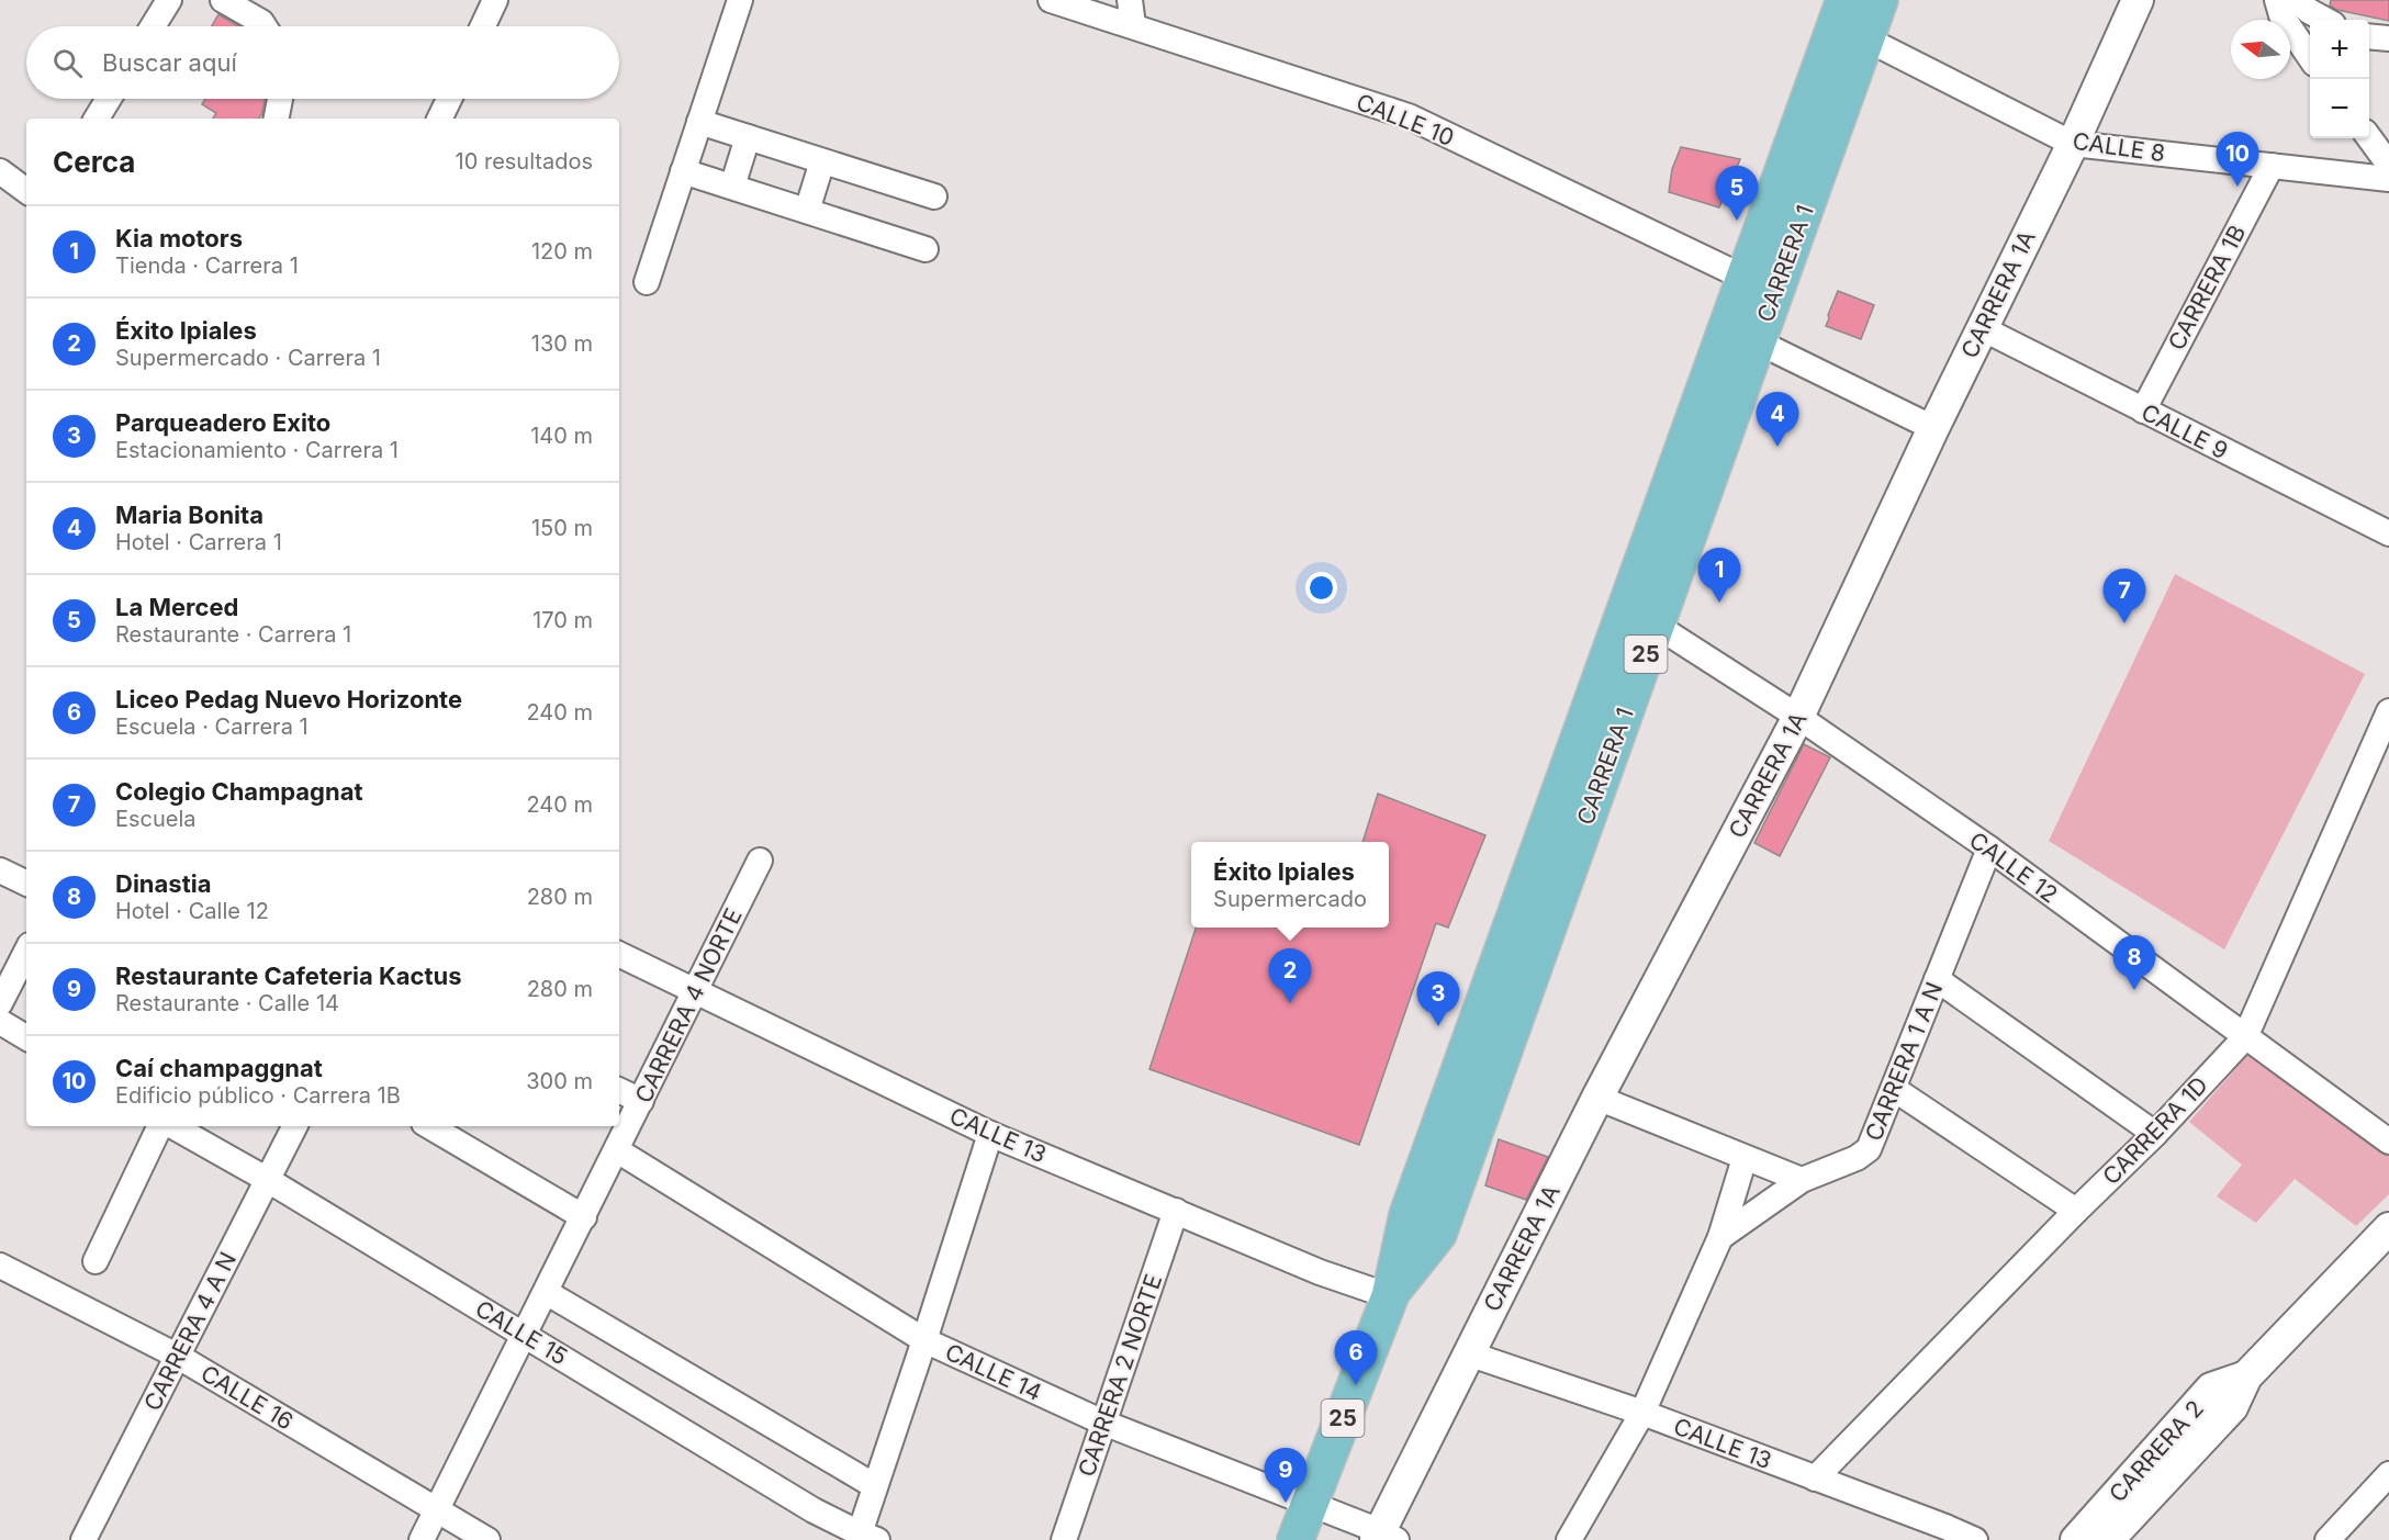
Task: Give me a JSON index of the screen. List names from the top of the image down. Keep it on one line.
{"streets":{"main road":["CARRERA 1","25"],"street":["CALLE 10","CALLE 8","CARRERA 1B","CARRERA 1A","CALLE 9","CALLE 12","CARRERA 4 NORTE","CARRERA 1 A N","CARRERA 1D","CALLE 13","CARRERA 4 A N","CALLE 15","CALLE 14","CARRERA 2 NORTE","CALLE 16","CARRERA 2"]},"crossings":[["CALLE 10","CARRERA 1"],["CALLE 8","CARRERA 1"],["CALLE 8","CARRERA 1B"],["CALLE 8","CARRERA 1A"],["CARRERA 1","CALLE 12"],["CARRERA 1","CALLE 13"],["CARRERA 1","CALLE 14"],["CARRERA 1B","CALLE 9"],["CARRERA 1A","CALLE 9"],["CARRERA 1A","CALLE 12"],["CARRERA 1A","CALLE 13"],["CARRERA 1A","CALLE 14"],["CALLE 12","CARRERA 1 A N"],["CALLE 12","CARRERA 1D"],["CARRERA 4 NORTE","CALLE 13"],["CARRERA 4 NORTE","CALLE 15"],["CARRERA 4 NORTE","CALLE 14"],["CARRERA 4 NORTE","CALLE 16"],["CARRERA 1D","CALLE 13"],["CALLE 13","CARRERA 2 NORTE"],["CARRERA 4 A N","CALLE 15"],["CARRERA 4 A N","CALLE 16"],["CALLE 14","CARRERA 2 NORTE"]],"north":"left","page":{"map_buttons":["+","−"],"search":"Buscar aquí","heading":["Cerca","10 resultados"],"pins":["10","5","4","1","7","8","2","3","6","9"],"list":[{"mark":"1","name":"Kia motors","note":"Tienda · Carrera 1","value":"120 m"},{"mark":"2","name":"Éxito Ipiales","note":"Supermercado · Carrera 1","value":"130 m"},{"mark":"3","name":"Parqueadero Exito","note":"Estacionamiento · Carrera 1","value":"140 m"},{"mark":"4","name":"Maria Bonita","note":"Hotel · Carrera 1","value":"150 m"},{"mark":"5","name":"La Merced","note":"Restaurante · Carrera 1","value":"170 m"},{"mark":"6","name":"Liceo Pedag Nuevo Horizonte","note":"Escuela · Carrera 1","value":"240 m"},{"mark":"7","name":"Colegio Champagnat","note":"Escuela","value":"240 m"},{"mark":"8","name":"Dinastia","note":"Hotel · Calle 12","value":"280 m"},{"mark":"9","name":"Restaurante Cafeteria Kactus","note":"Restaurante · Calle 14","value":"280 m"},{"mark":"10","name":"Caí champaggnat","note":"Edificio público · Carrera 1B","value":"300 m"}],"popup":["Éxito Ipiales","Supermercado"]}}
